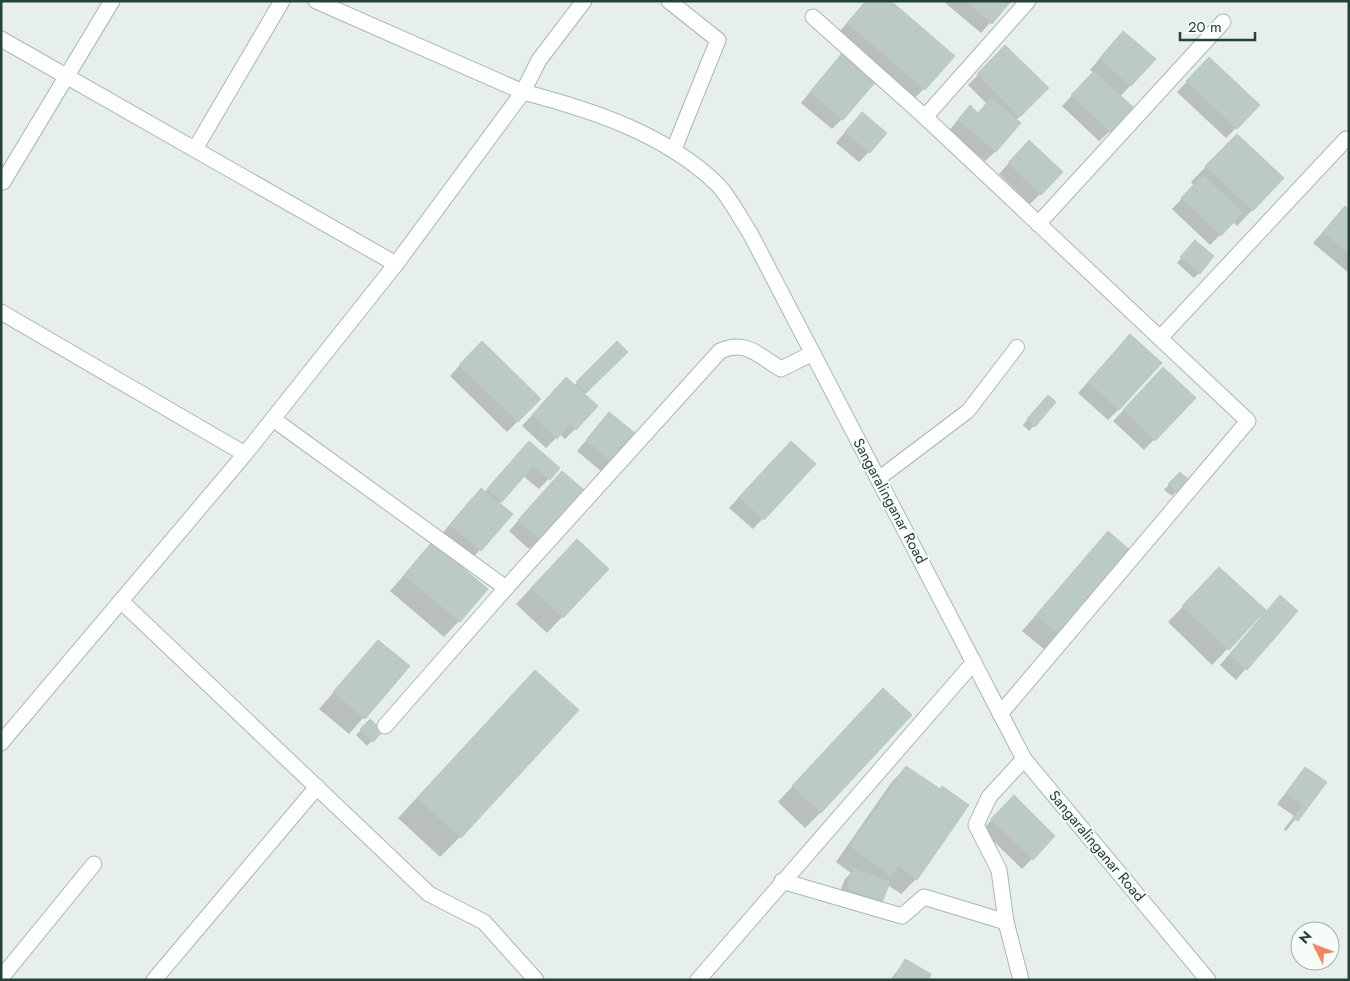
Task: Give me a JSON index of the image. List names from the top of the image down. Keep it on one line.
{"streets":{"street":["Sangaralinganar Road"]},"scale_bar":"20 m","north":"top left"}
